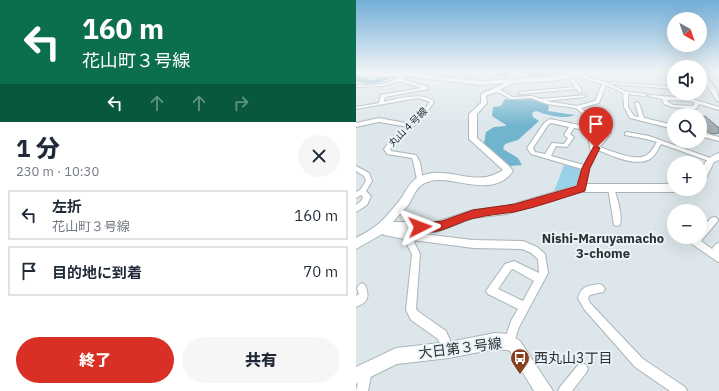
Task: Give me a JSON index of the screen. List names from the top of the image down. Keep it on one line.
{"streets":{"street":["丸山４号線","大日第３号線"]},"districts":["Nishi-Maruyamacho 3-chome"],"places":{"bus stop":["西丸山3丁目"]},"north":"bottom right","page":{"turn":["160 m","花山町３号線"],"map_buttons":["+","−"],"heading":["1 分","230 m · 10:30"],"list":[{"name":"左折","note":"花山町３号線","value":"160 m"},{"name":"目的地に到着","value":"70 m"}],"buttons":["終了","共有"]}}
